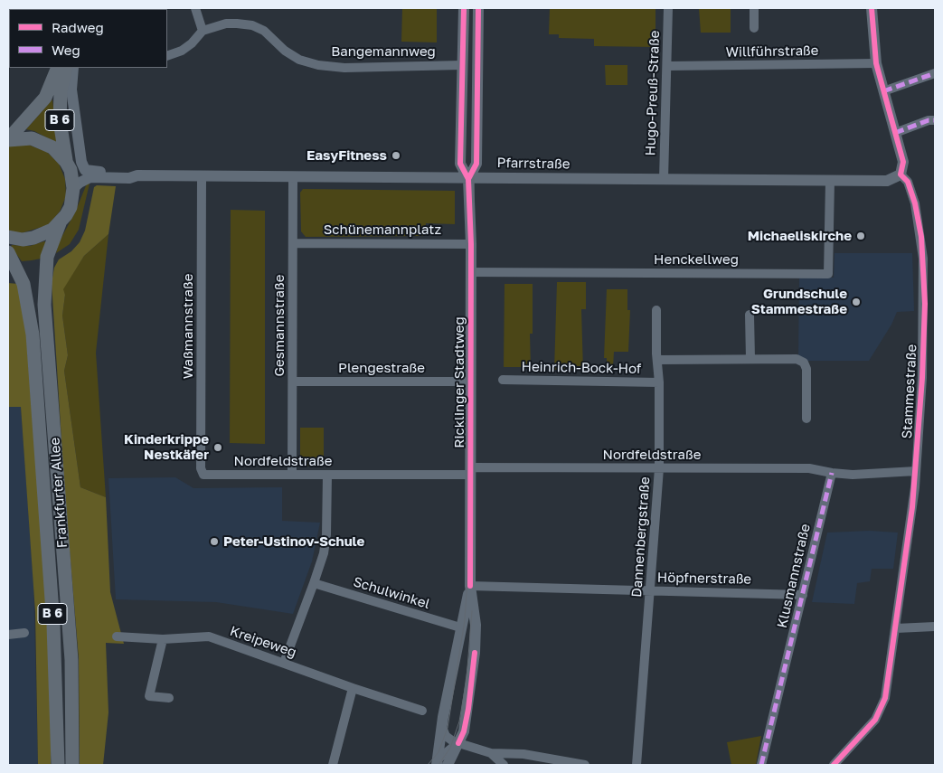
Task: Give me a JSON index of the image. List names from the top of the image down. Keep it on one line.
{"streets":{"main road":["B 6","Frankfurter Allee"],"street":["Bangemannweg","Willführstraße","Hugo-Preuß-Straße","Pfarrstraße","Schünemannplatz","Henckellweg","Gesmannstraße","Waßmannstraße","Plengestraße","Heinrich-Bock-Hof","Ricklinger Stadtweg","Stammestraße","Nordfeldstraße","Dannenbergstraße","Klusmannstraße","Höpfnerstraße","Schulwinkel","Kreipeweg"]},"crossings":[["Bangemannweg","Ricklinger Stadtweg"],["Willführstraße","Hugo-Preuß-Straße"],["Hugo-Preuß-Straße","Pfarrstraße"],["B 6","Pfarrstraße"],["B 6","Frankfurter Allee"],["Pfarrstraße","Henckellweg"],["Pfarrstraße","Gesmannstraße"],["Pfarrstraße","Waßmannstraße"],["Pfarrstraße","Ricklinger Stadtweg"],["Pfarrstraße","Stammestraße"],["Schünemannplatz","Gesmannstraße"],["Schünemannplatz","Ricklinger Stadtweg"],["Henckellweg","Ricklinger Stadtweg"],["Gesmannstraße","Plengestraße"],["Gesmannstraße","Nordfeldstraße"],["Waßmannstraße","Nordfeldstraße"],["Plengestraße","Ricklinger Stadtweg"],["Heinrich-Bock-Hof","Dannenbergstraße"],["Ricklinger Stadtweg","Nordfeldstraße"],["Ricklinger Stadtweg","Höpfnerstraße"],["Ricklinger Stadtweg","Schulwinkel"],["Nordfeldstraße","Dannenbergstraße"],["Nordfeldstraße","Klusmannstraße"],["Dannenbergstraße","Höpfnerstraße"],["Klusmannstraße","Höpfnerstraße"]],"places":["EasyFitness","Michaeliskirche","Grundschule Stammestraße","Kinderkrippe Nestkäfer","Peter-Ustinov-Schule"],"legend":["Radweg","Weg"]}
